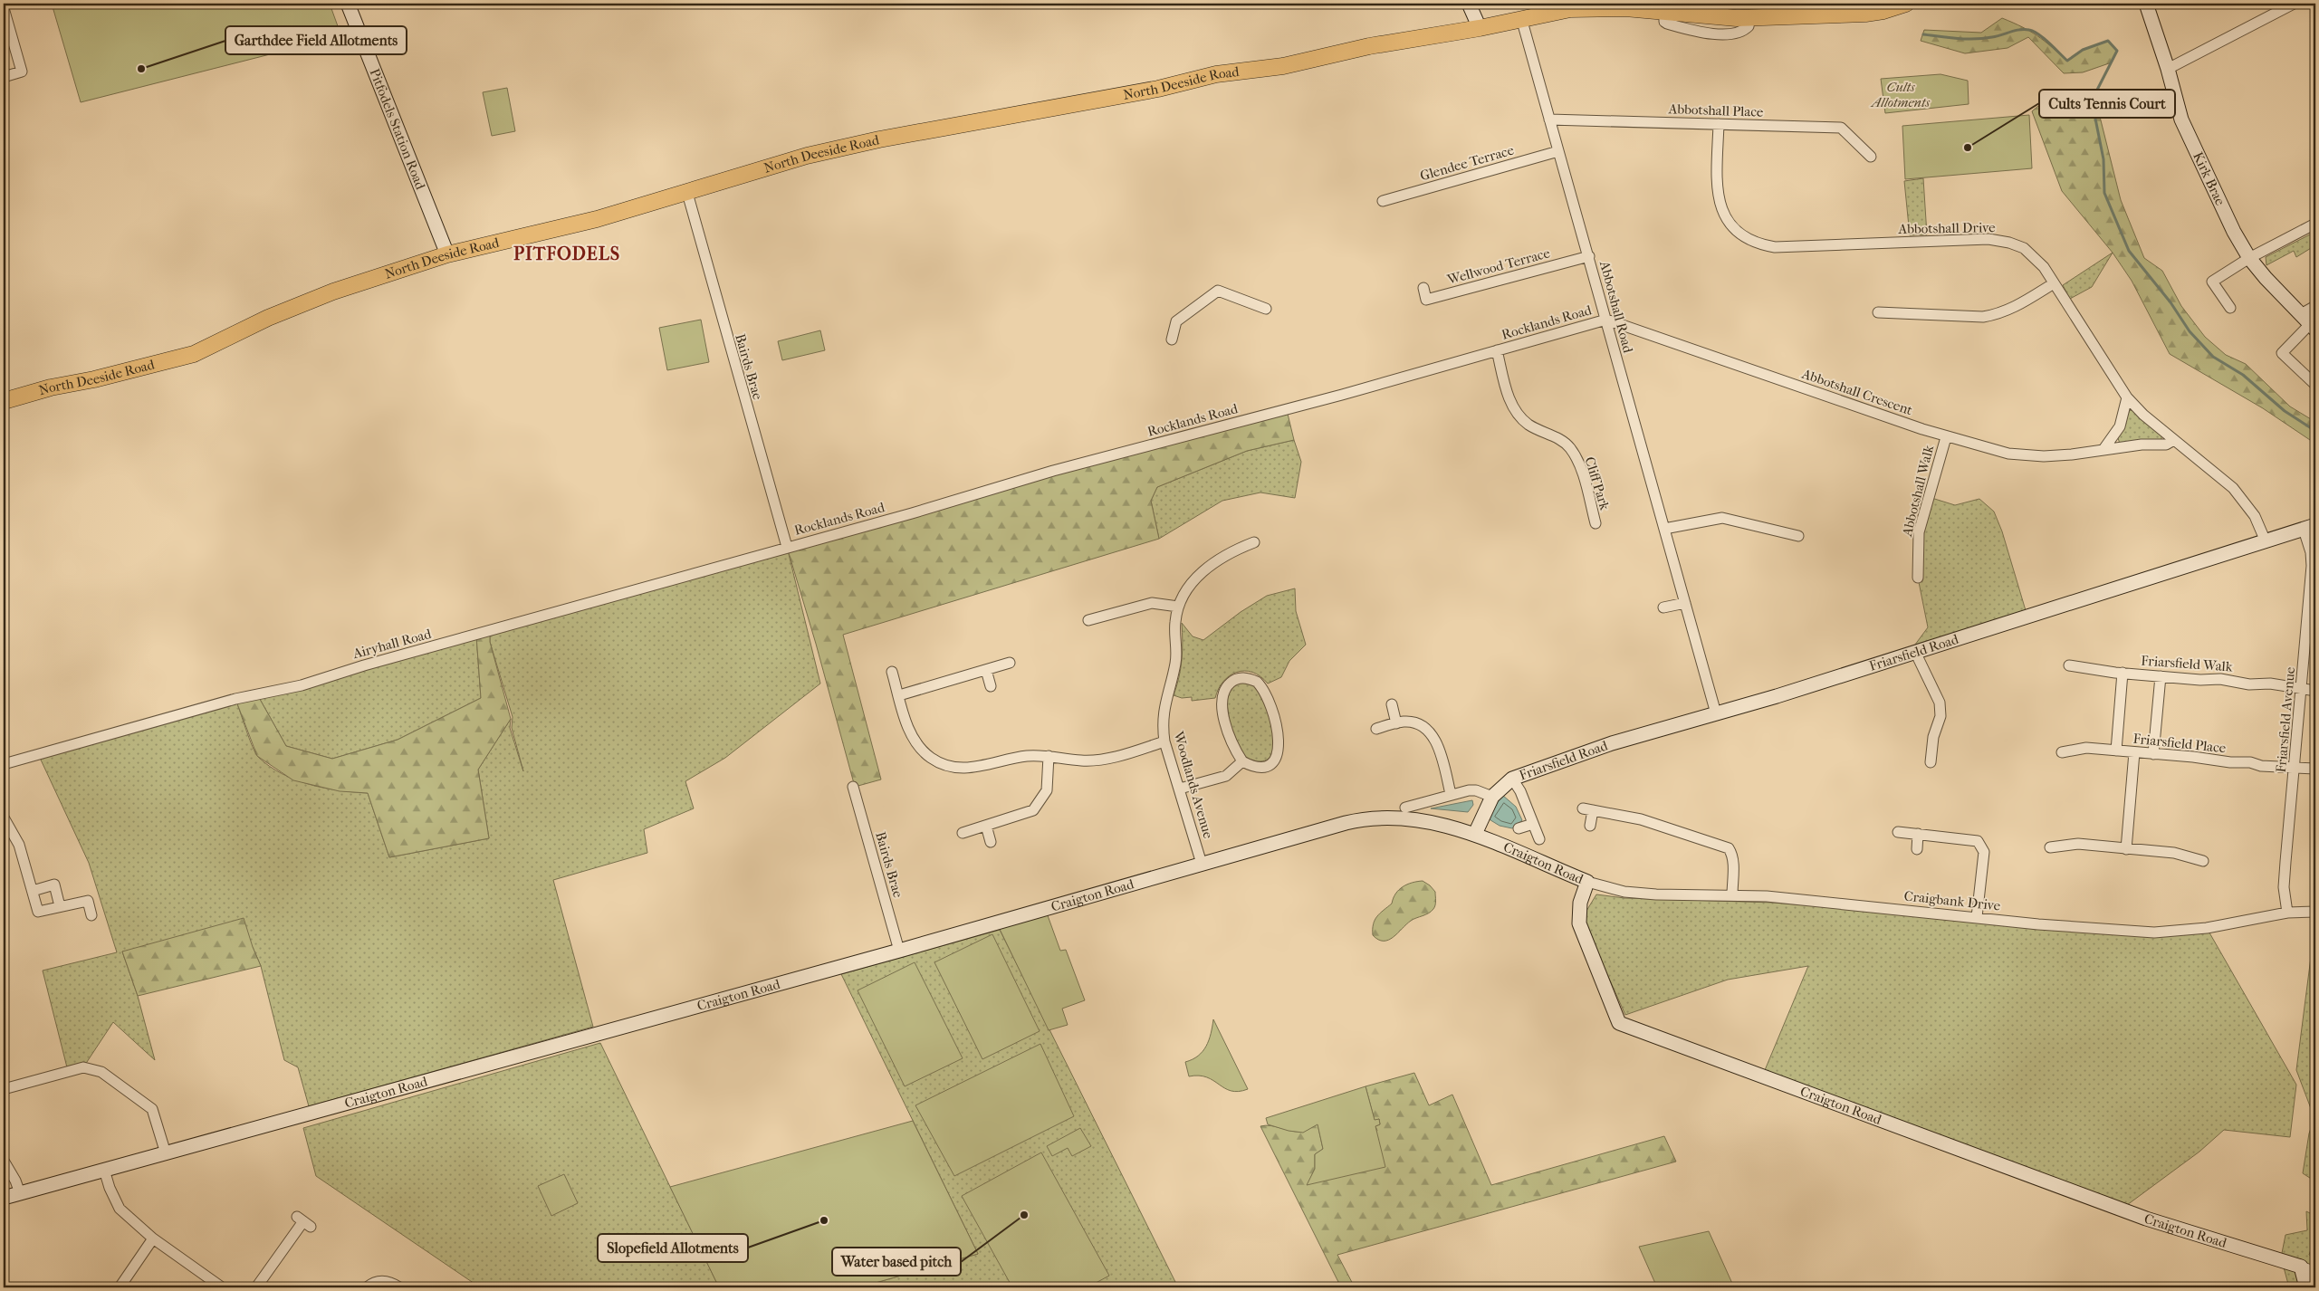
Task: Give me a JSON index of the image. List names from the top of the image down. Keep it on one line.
{"streets":{"main road":["North Deeside Road"],"street":["Abbotshall Place","Pitfodels Station Road","Glendee Terrace","Kirk Brae","Abbotshall Drive","Wellwood Terrace","Abbotshall Road","Rocklands Road","Bairds Brae","Abbotshall Crescent","Cliff Park","Abbotshall Walk","Airyhall Road","Friarsfield Road","Friarsfield Walk","Friarsfield Avenue","Friarsfield Place","Woodlands Avenue","Craigton Road","Craigbank Drive"]},"crossings":[["North Deeside Road","Pitfodels Station Road"],["North Deeside Road","Abbotshall Road"],["North Deeside Road","Bairds Brae"],["Abbotshall Place","Abbotshall Drive"],["Abbotshall Place","Abbotshall Road"],["Glendee Terrace","Abbotshall Road"],["Abbotshall Drive","Abbotshall Crescent"],["Abbotshall Drive","Friarsfield Road"],["Wellwood Terrace","Abbotshall Road"],["Abbotshall Road","Rocklands Road"],["Abbotshall Road","Abbotshall Crescent"],["Abbotshall Road","Friarsfield Road"],["Rocklands Road","Bairds Brae"],["Rocklands Road","Abbotshall Crescent"],["Rocklands Road","Cliff Park"],["Rocklands Road","Airyhall Road"],["Bairds Brae","Airyhall Road"],["Bairds Brae","Craigton Road"],["Abbotshall Crescent","Abbotshall Walk"],["Friarsfield Road","Friarsfield Avenue"],["Friarsfield Walk","Friarsfield Avenue"],["Friarsfield Avenue","Friarsfield Place"],["Friarsfield Avenue","Craigbank Drive"],["Woodlands Avenue","Craigton Road"],["Craigton Road","Craigbank Drive"]],"districts":["PITFODELS"],"parks":["Cults Allotments"],"places":["Garthdee Field Allotments","Cults Tennis Court","Water based pitch","Slopefield Allotments"]}
